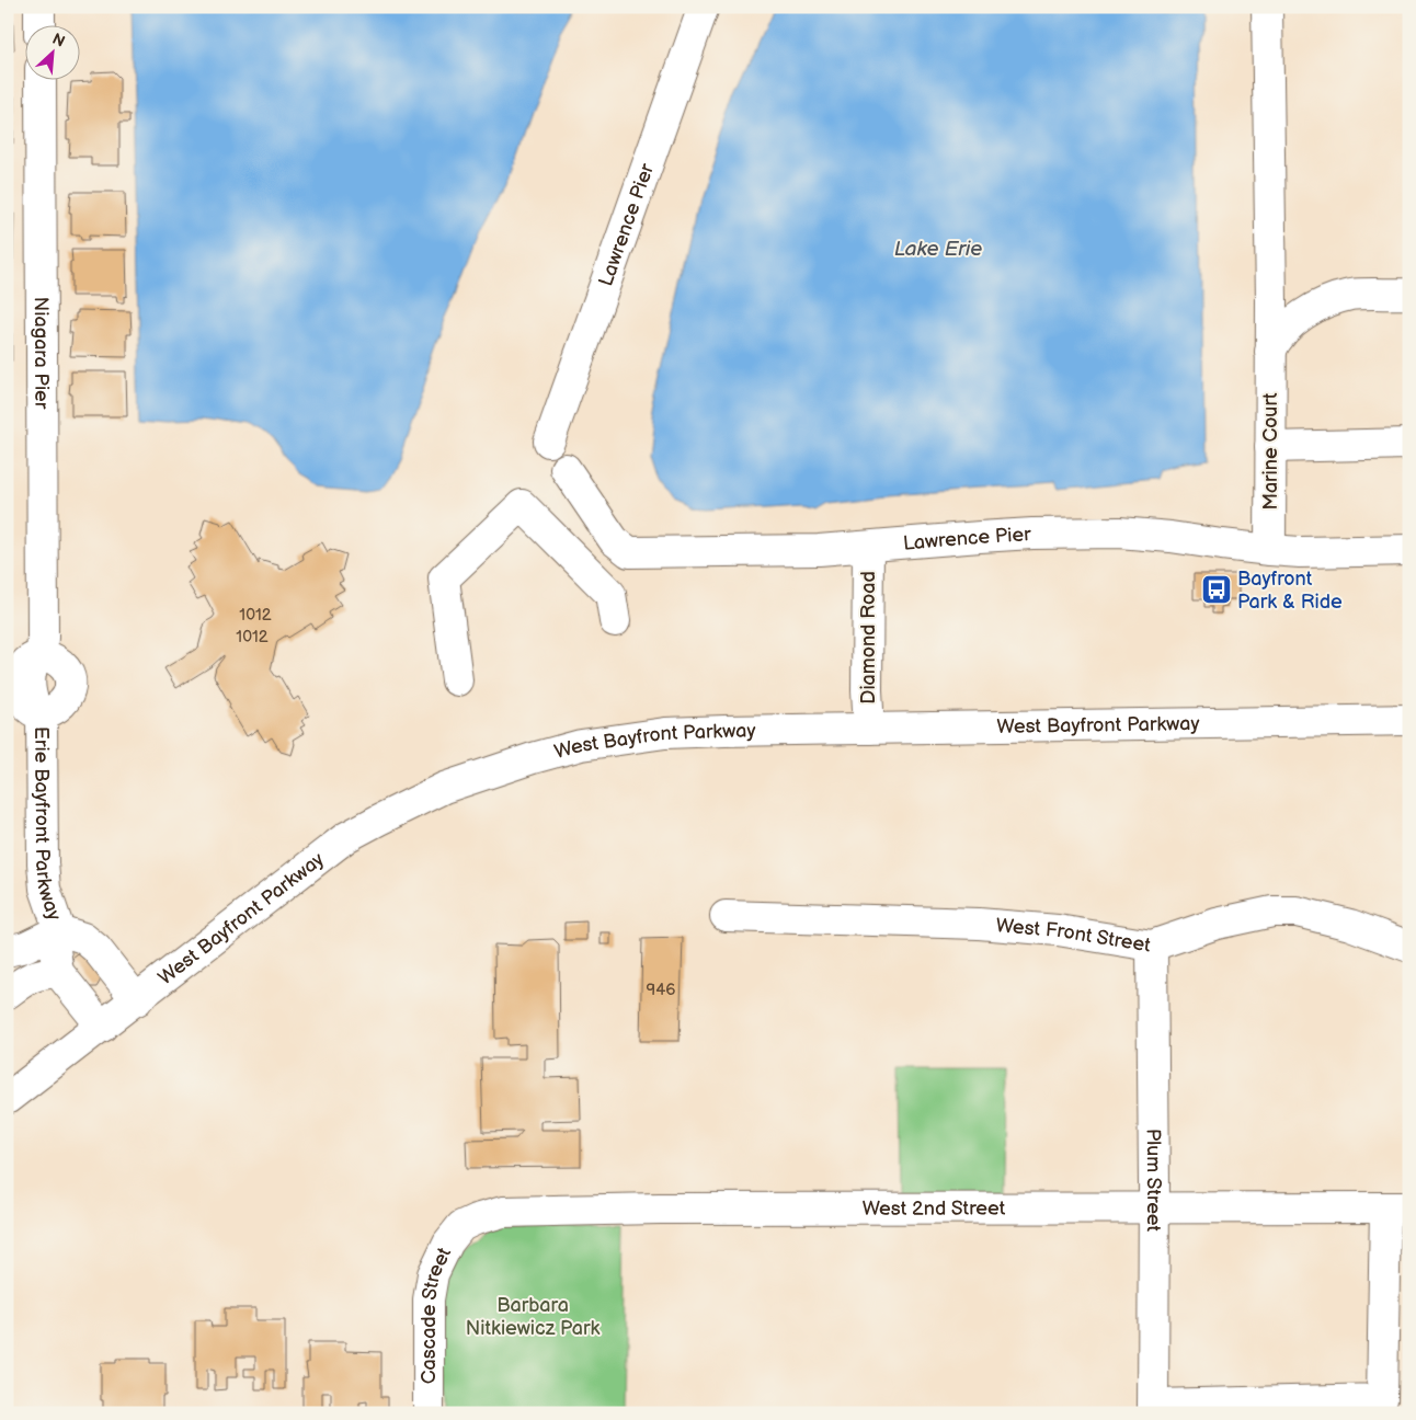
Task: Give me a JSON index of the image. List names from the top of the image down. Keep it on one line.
{"streets":{"main road":["Lawrence Pier","Niagara Pier","Marine Court","Diamond Road","West Bayfront Parkway","Erie Bayfront Parkway","West Front Street","Plum Street","West 2nd Street","Cascade Street"]},"crossings":[["Lawrence Pier","Marine Court"],["Lawrence Pier","Diamond Road"],["Niagara Pier","Erie Bayfront Parkway"],["Diamond Road","West Bayfront Parkway"],["West Bayfront Parkway","Erie Bayfront Parkway"],["West Front Street","Plum Street"],["Plum Street","West 2nd Street"],["West 2nd Street","Cascade Street"]],"water":["Lake Erie"],"parks":["Barbara Nitkiewicz Park"],"places":{"bus stop":["Bayfront Park & Ride"]},"house_numbers":["1012","1012","946"],"north":"top right"}
